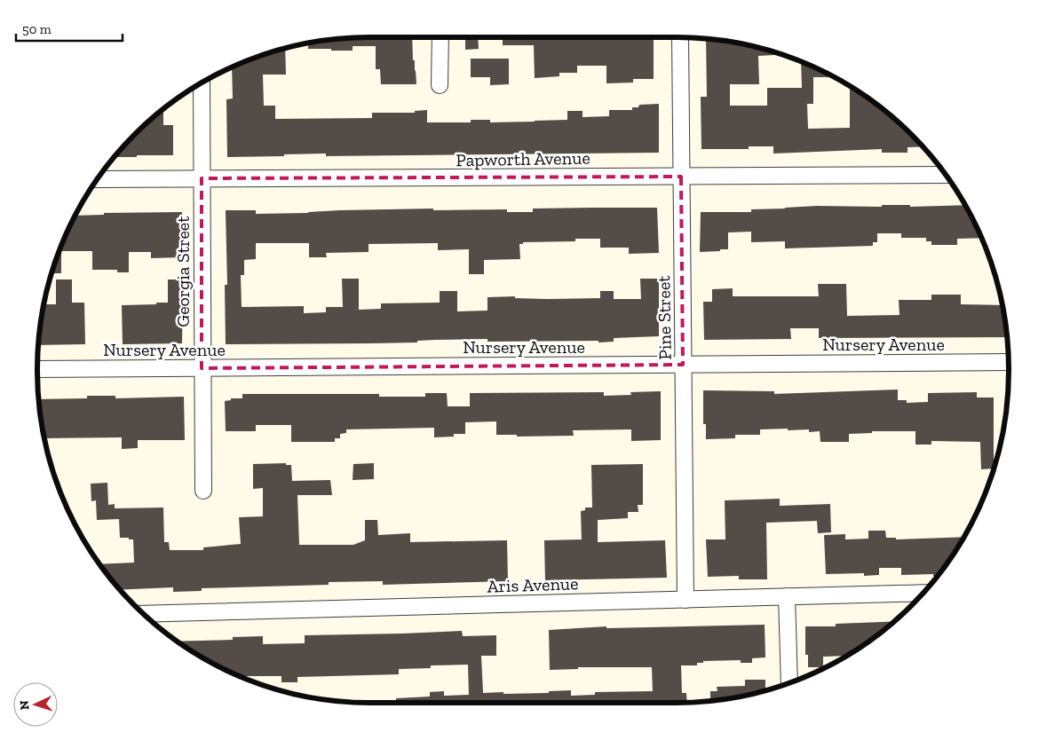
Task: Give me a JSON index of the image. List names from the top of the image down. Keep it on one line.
{"streets":{"street":["Papworth Avenue","Georgia Street","Pine Street","Nursery Avenue","Aris Avenue"]},"crossings":[["Papworth Avenue","Georgia Street"],["Papworth Avenue","Pine Street"],["Georgia Street","Nursery Avenue"],["Pine Street","Nursery Avenue"],["Pine Street","Aris Avenue"]],"scale_bar":"50 m","north":"left"}
